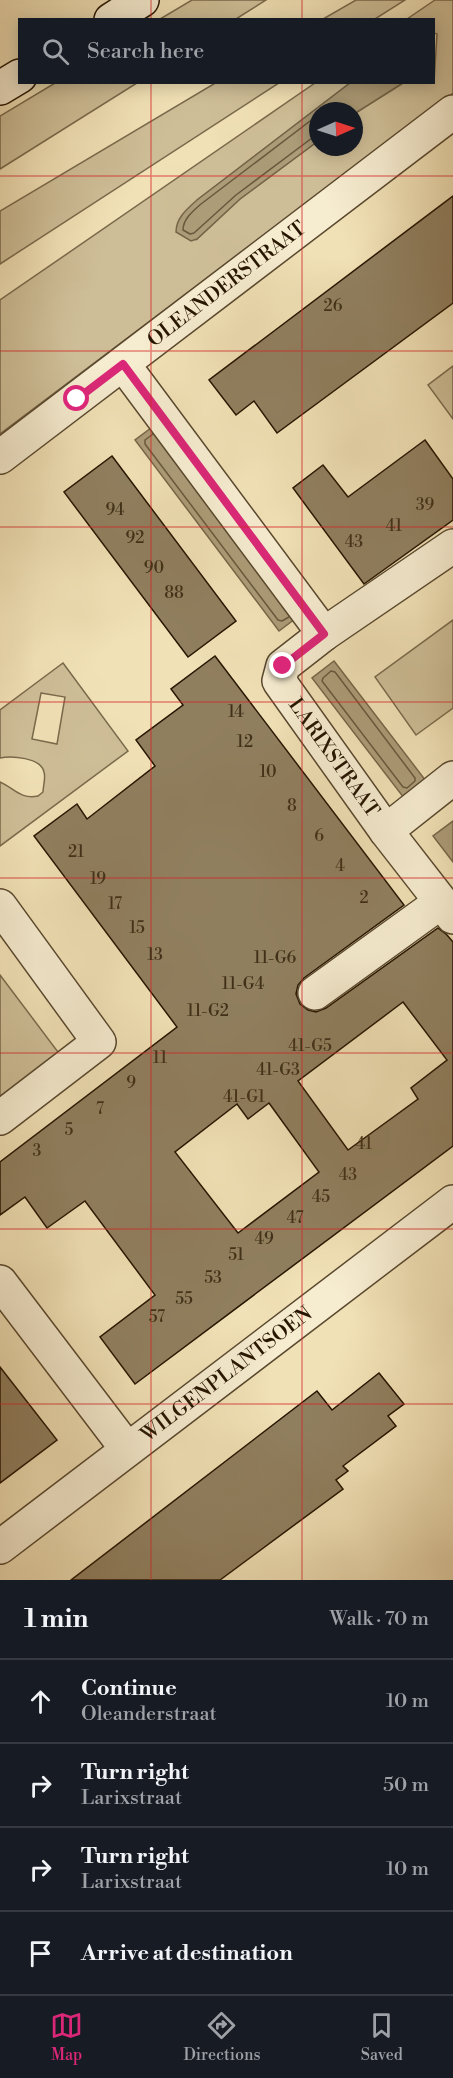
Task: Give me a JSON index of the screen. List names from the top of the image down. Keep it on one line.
{"streets":{"street":["OLEANDERSTRAAT","LARIXSTRAAT","WILGENPLANTSOEN"]},"house_numbers":["26","39","94","41","92","43","90","88","14","12","10","8","6","21","4","19","2","17","15","13","11-G6","11-G4","11-G2","41-G5","11","41-G3","9","41-G1","7","5","41","3","43","45","47","49","51","53","55","57"],"north":"right","page":{"search":"Search here","heading":["1 min","Walk · 70 m"],"list":[["Continue","Oleanderstraat","10 m"],["Turn right","Larixstraat","50 m"],["Turn right","Larixstraat","10 m"],"Arrive at destination"],"nav":["Map","Directions","Saved"]}}
